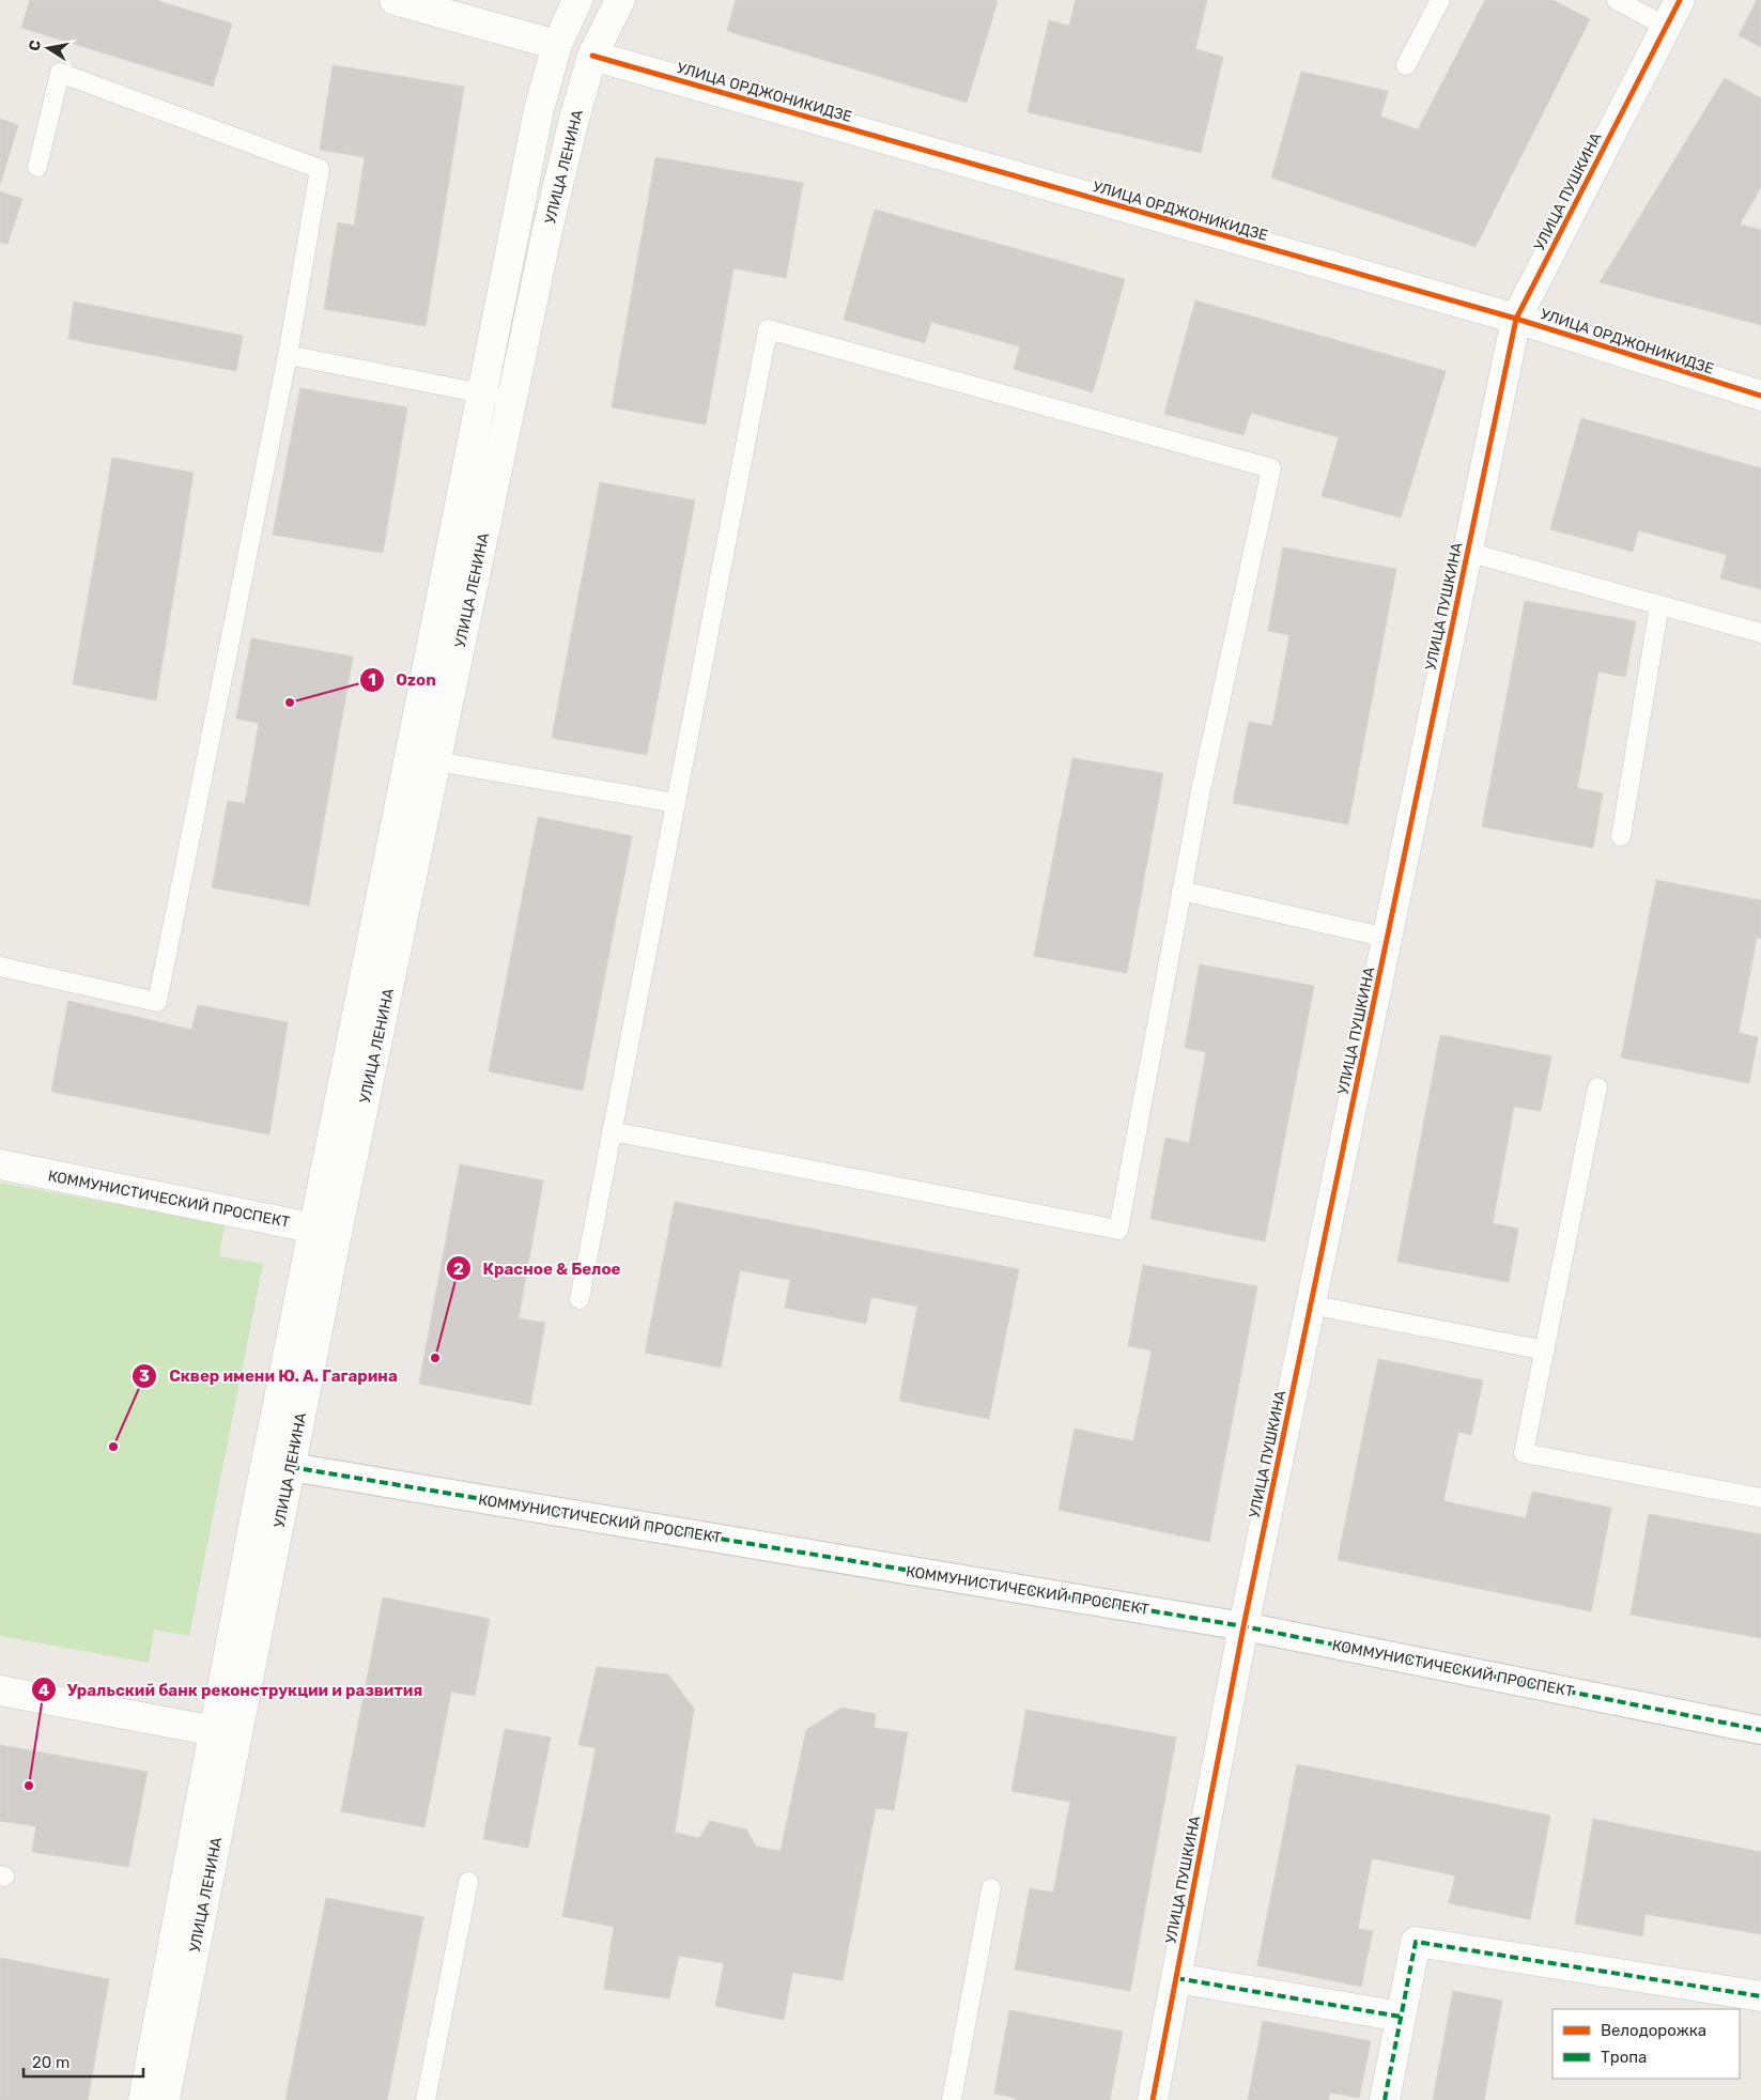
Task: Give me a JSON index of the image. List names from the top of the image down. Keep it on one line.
{"streets":{"street":["УЛИЦА ОРДЖОНИКИДЗЕ","УЛИЦА ЛЕНИНА","УЛИЦА ПУШКИНА","КОММУНИСТИЧЕСКИЙ ПРОСПЕКТ"]},"crossings":[["УЛИЦА ОРДЖОНИКИДЗЕ","УЛИЦА ЛЕНИНА"],["УЛИЦА ОРДЖОНИКИДЗЕ","УЛИЦА ПУШКИНА"],["УЛИЦА ЛЕНИНА","КОММУНИСТИЧЕСКИЙ ПРОСПЕКТ"],["УЛИЦА ПУШКИНА","КОММУНИСТИЧЕСКИЙ ПРОСПЕКТ"]],"places":["Ozon","Красное & Белое","Сквер имени Ю. А. Гагарина","Уральский банк реконструкции и развития"],"legend":["Велодорожка","Тропа"],"scale_bar":"20 m","north":"left"}
